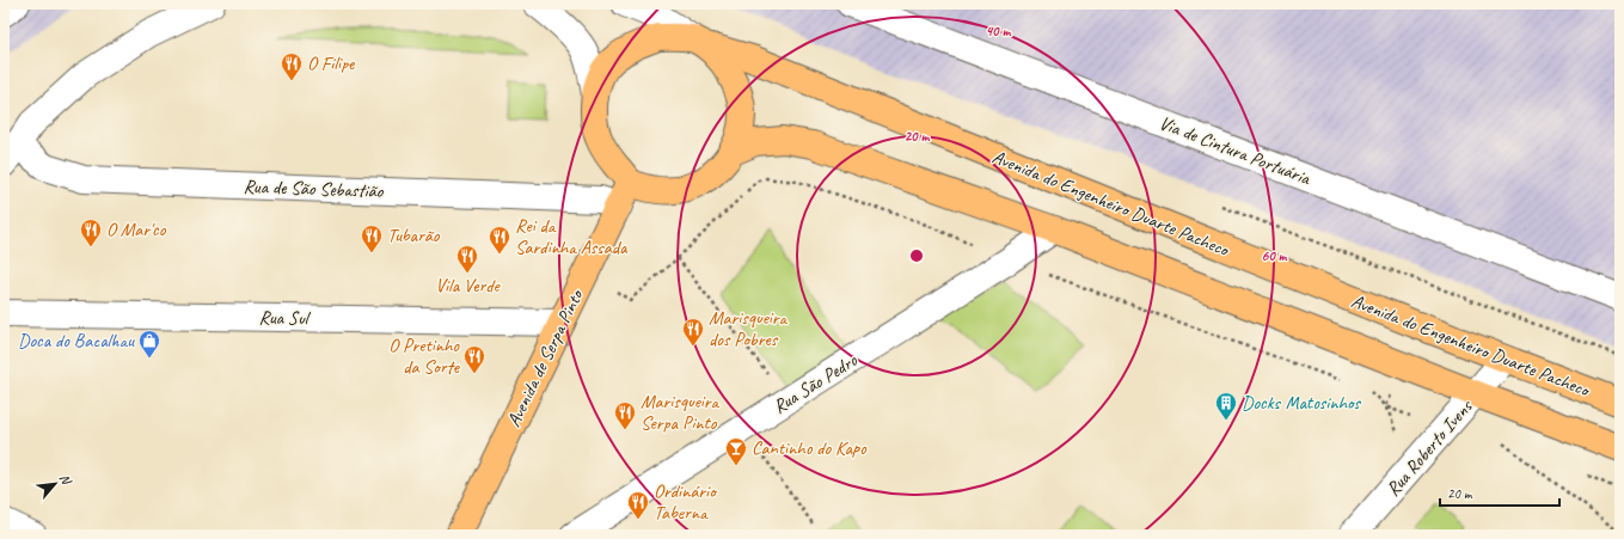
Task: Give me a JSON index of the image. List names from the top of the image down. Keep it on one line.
{"streets":{"main road":["Avenida do Engenheiro Duarte Pacheco","Avenida de Serpa Pinto"],"street":["Via de Cintura Portuária","Rua de São Sebastião","Rua Sul","Rua São Pedro","Rua Roberto Ivens"]},"crossings":[["Rua de São Sebastião","Avenida de Serpa Pinto"],["Avenida do Engenheiro Duarte Pacheco","Avenida de Serpa Pinto"],["Avenida do Engenheiro Duarte Pacheco","Rua Roberto Ivens"],["Rua Sul","Avenida de Serpa Pinto"]],"places":{"restaurant":["O Filipe","O Mar'co","Tubarão","Rei da Sardinha Assada","Vila Verde","Marisqueira dos Pobres","O Pretinho da Sorte","Marisqueira Serpa Pinto","Ordinário Taberna"],"shop":["Doca do Bacalhau"],"building":["Docks Matosinhos"],"bar":["Cantinho do Kapo"]},"scale_bar":"20 m","north":"top right","rings":["40 m","20 m","60 m"]}
